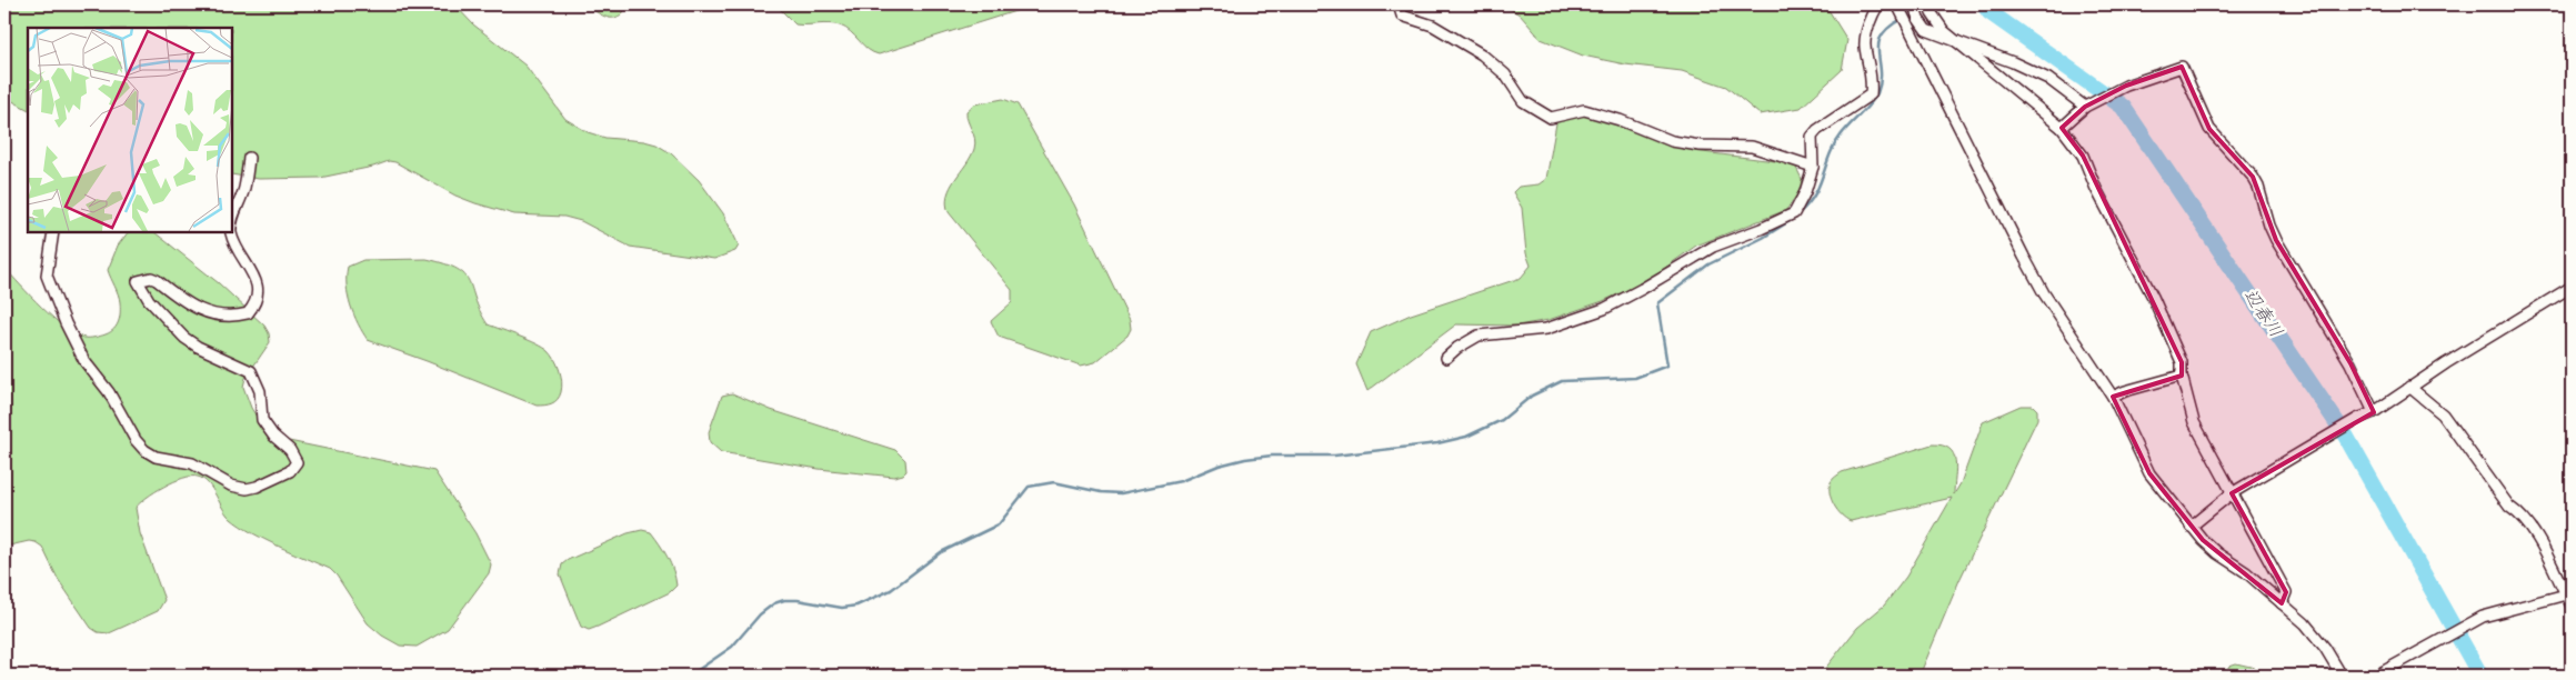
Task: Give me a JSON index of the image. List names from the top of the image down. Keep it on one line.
{"water":["辺春川"]}
